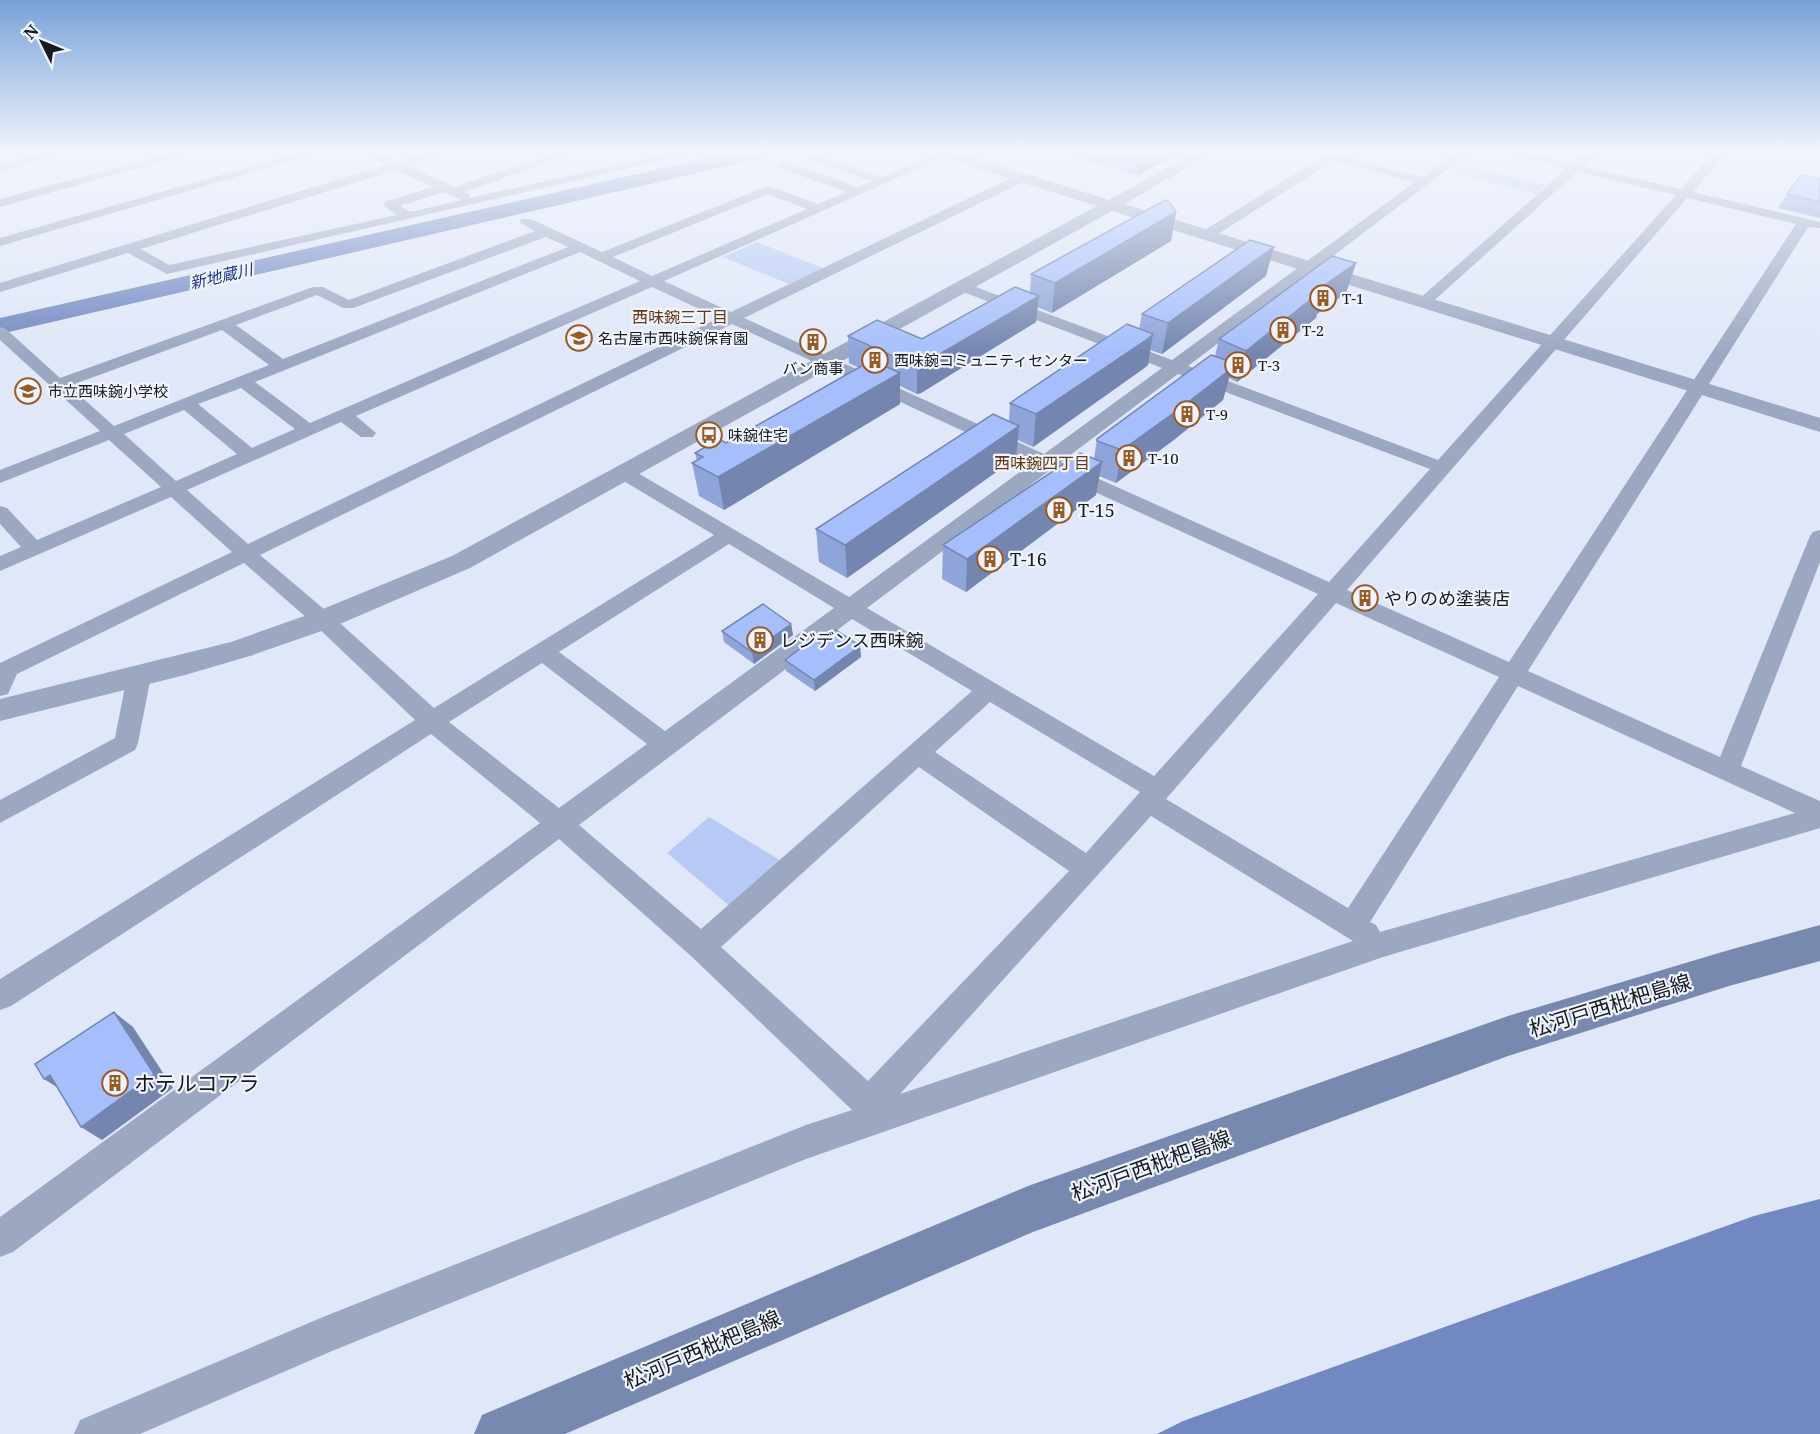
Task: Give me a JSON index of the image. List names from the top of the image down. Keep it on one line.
{"streets":{"main road":["松河戸西枇杷島線"]},"districts":["西味鋺三丁目","西味鋺四丁目"],"water":["新地蔵川"],"places":{"building":["T-1","T-2","バン商事","西味鋺コミュニティセンター","T-3","T-9","T-10","T-15","T-16","やりのめ塗装店","レジデンス西味鋺","ホテルコアラ"],"school or university":["名古屋市西味鋺保育園","市立西味鋺小学校"],"bus stop":["味鋺住宅"]},"north":"top left"}
